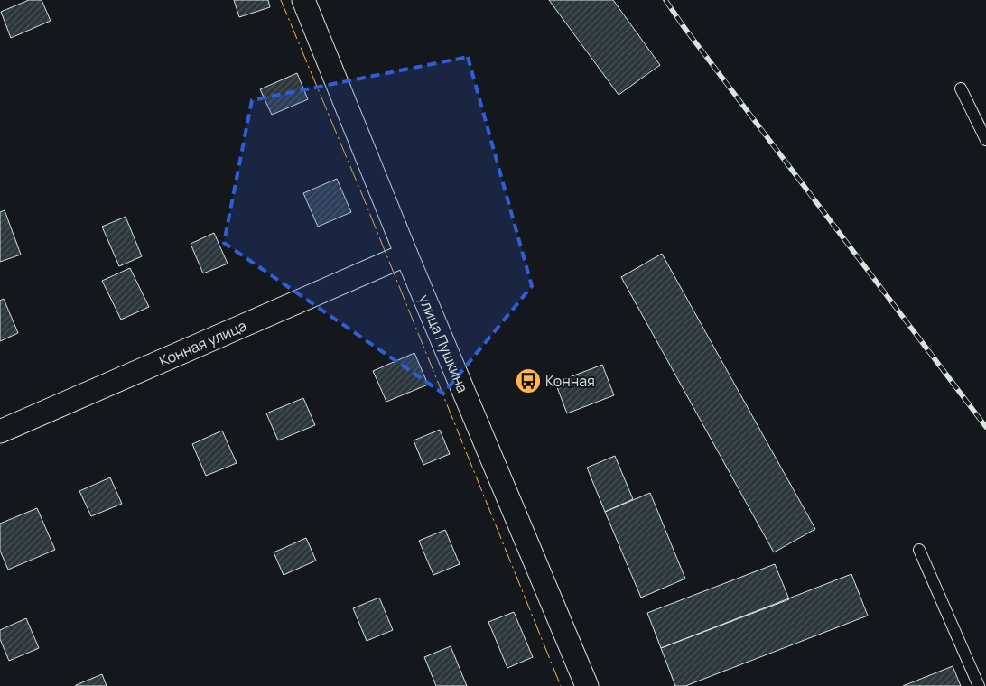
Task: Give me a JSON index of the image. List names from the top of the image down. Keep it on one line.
{"streets":{"street":["Конная улица","улица Пушкина"]},"crossings":[["Конная улица","улица Пушкина"]],"places":{"bus stop":["Конная"]}}
